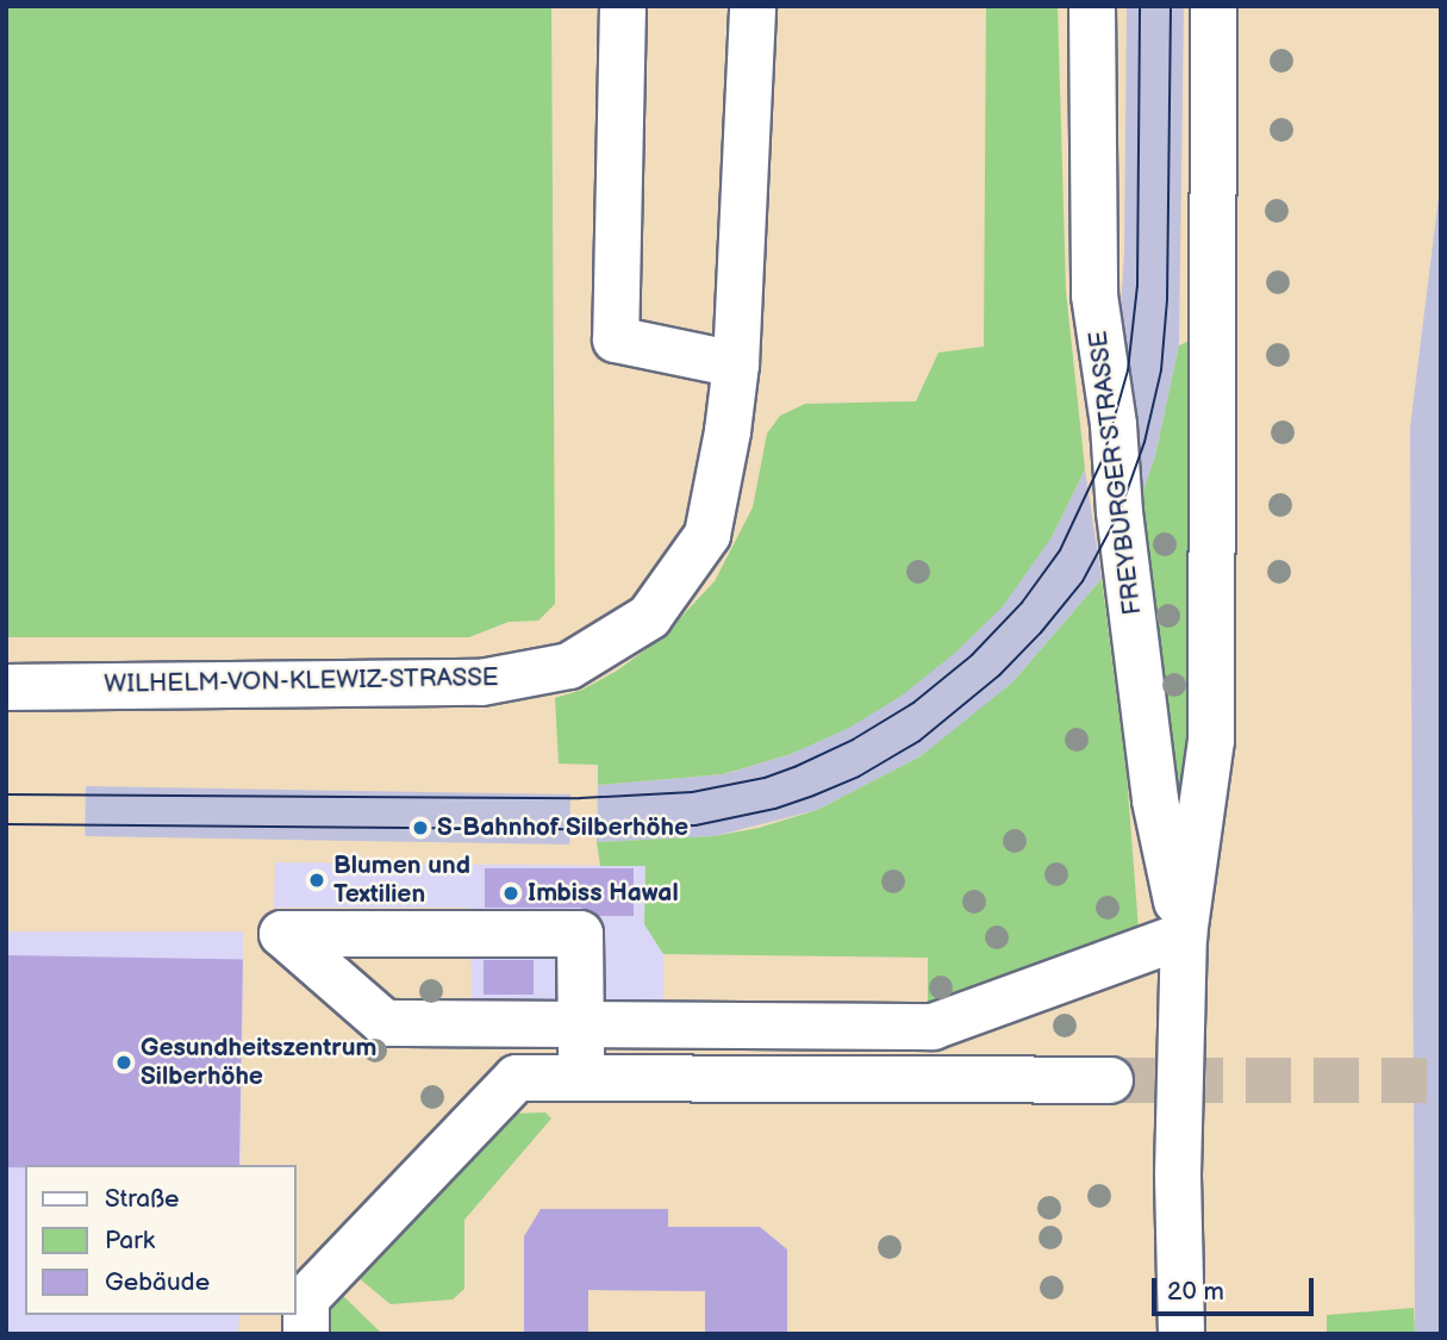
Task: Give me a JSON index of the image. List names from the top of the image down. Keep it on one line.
{"streets":{"street":["FREYBURGER STRASSE","WILHELM-VON-KLEWIZ-STRASSE"]},"places":["S-Bahnhof Silberhöhe","Blumen und Textilien","Imbiss Hawal","Gesundheitszentrum Silberhöhe"],"legend":["Straße","Park","Gebäude"],"scale_bar":"20 m"}
